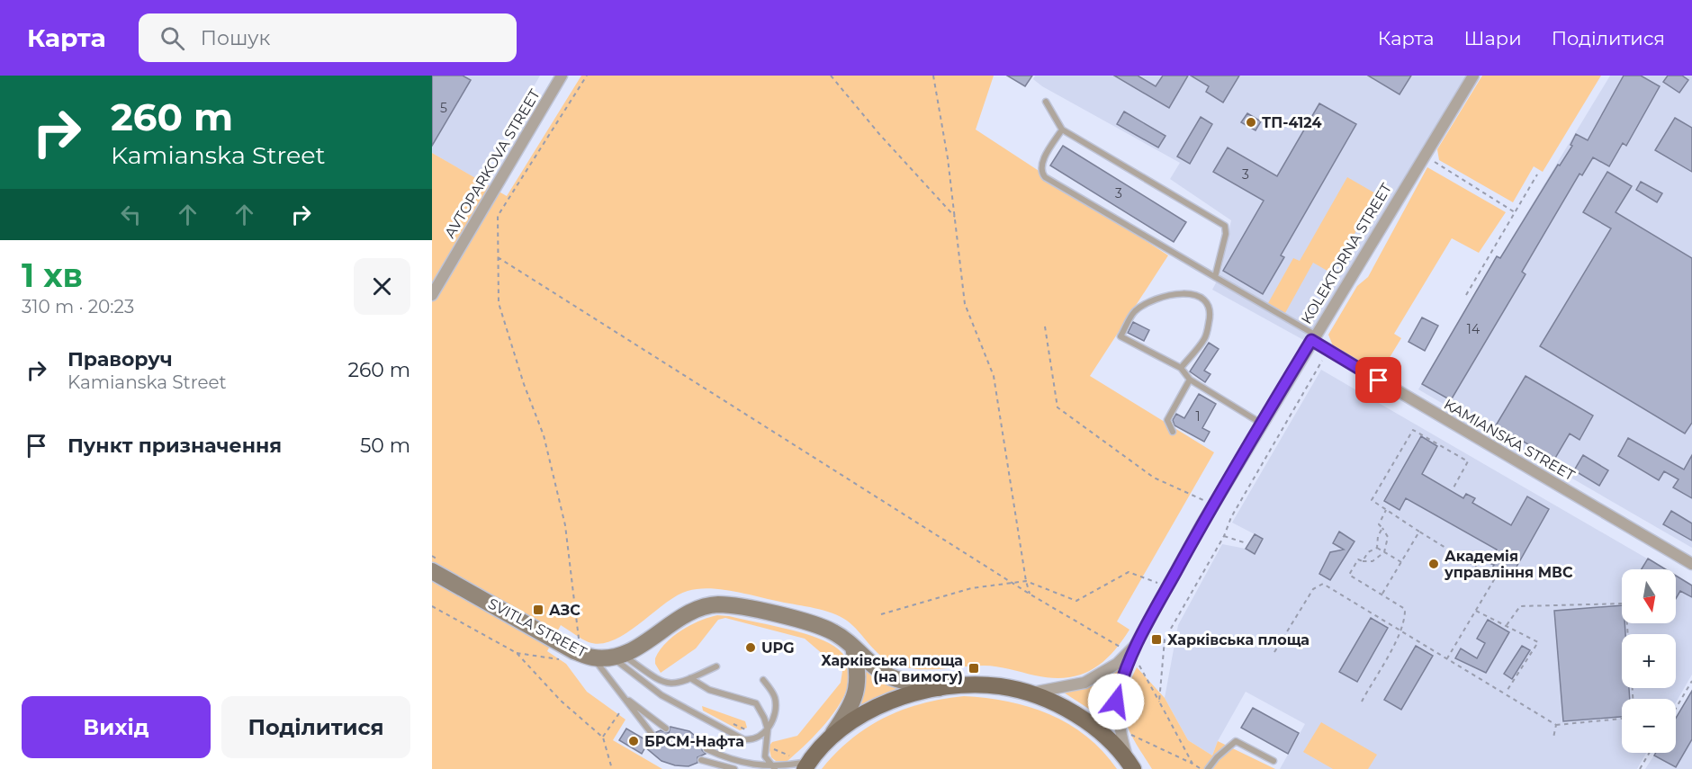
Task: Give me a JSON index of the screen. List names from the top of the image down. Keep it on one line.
{"streets":{"main road":["SVITLA STREET"],"street":["AVTOPARKOVA STREET","KOLEKTORNA STREET","KAMIANSKA STREET"]},"crossings":[["KOLEKTORNA STREET","KAMIANSKA STREET"]],"places":{"other":["ТП-4124","Академія управління МВС","UPG","БРСМ-Нафта"],"transit":["АЗС","Харківська площа","Харківська площа (на вимогу)"]},"house_numbers":["5","3","3","14","1"],"north":"bottom","page":{"header":"Карта","search":"Пошук","nav":["Карта","Шари","Поділитися"],"turn":["260 m","Kamianska Street"],"heading":["1 хв","310 m · 20:23"],"list":[{"name":"Праворуч","note":"Kamianska Street","value":"260 m"},{"name":"Пункт призначення","value":"50 m"}],"map_buttons":["+","−"],"buttons":["Вихід","Поділитися"]}}
